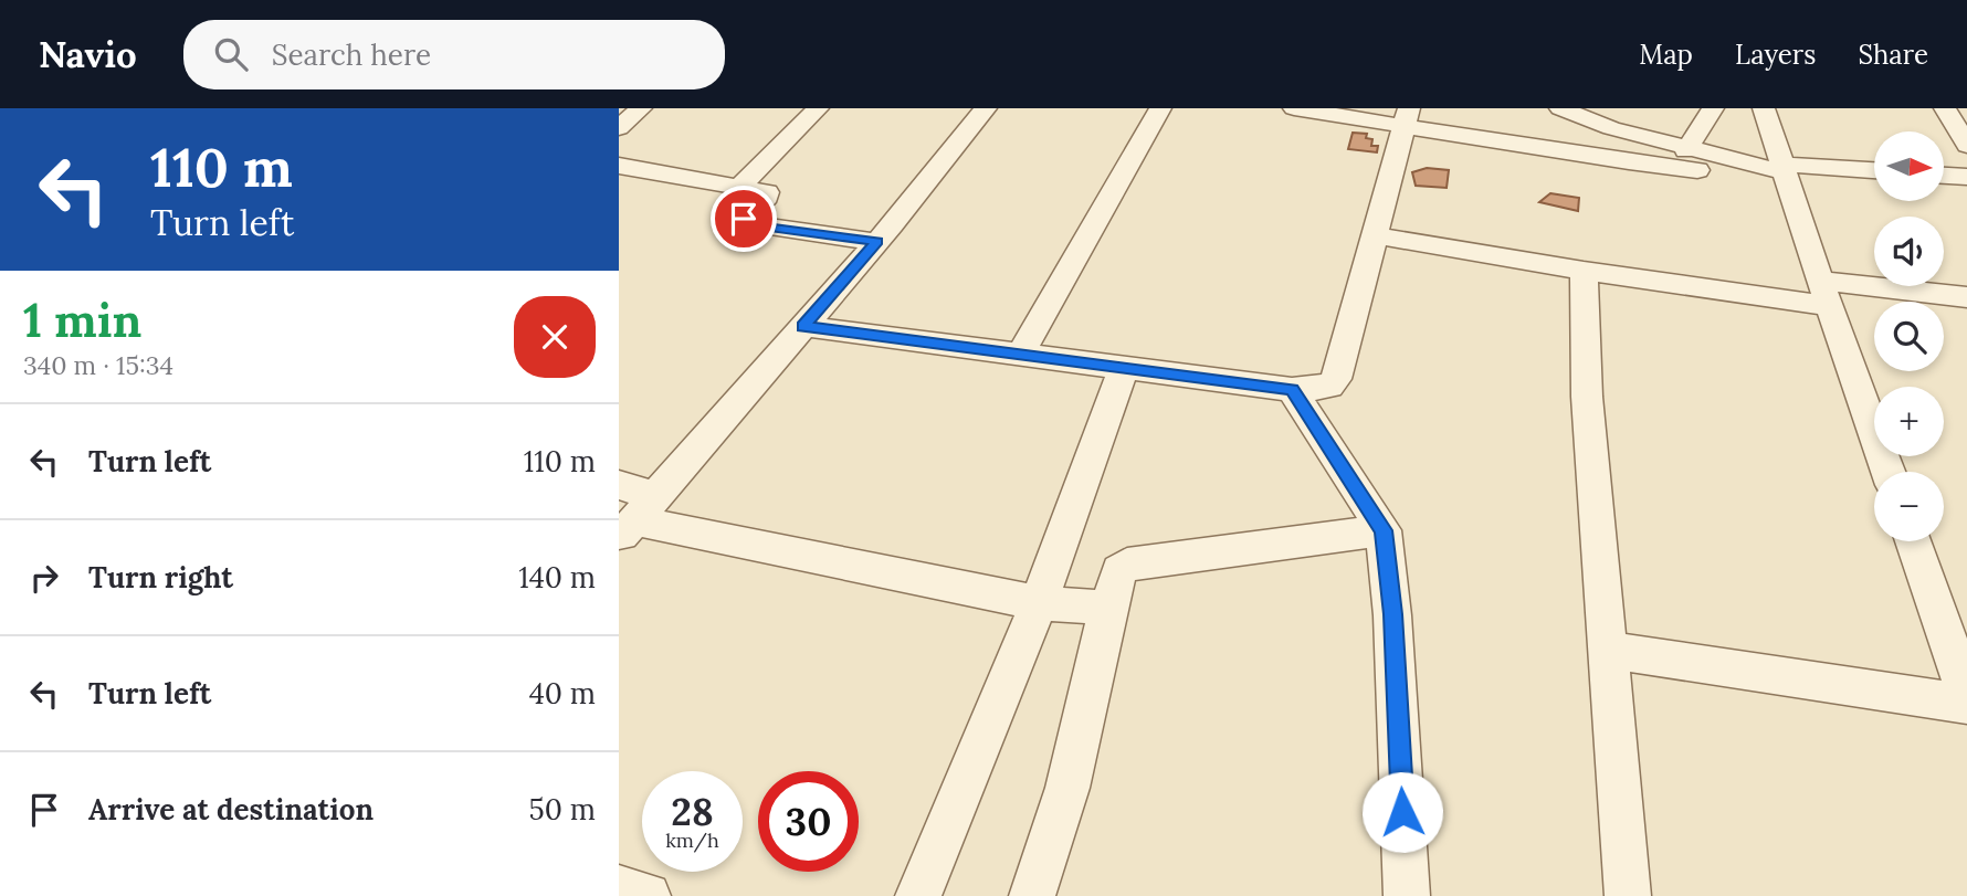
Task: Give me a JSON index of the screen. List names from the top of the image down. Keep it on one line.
{"north":"right","page":{"header":"Navio","search":"Search here","nav":["Map","Layers","Share"],"turn":["110 m","Turn left"],"map_buttons":["+","−"],"heading":["1 min","340 m · 15:34"],"list":[{"name":"Turn left","value":"110 m"},{"name":"Turn right","value":"140 m"},{"name":"Turn left","value":"40 m"},{"name":"Arrive at destination","value":"50 m"}],"speed":"28 km/h","limit":"30"}}
